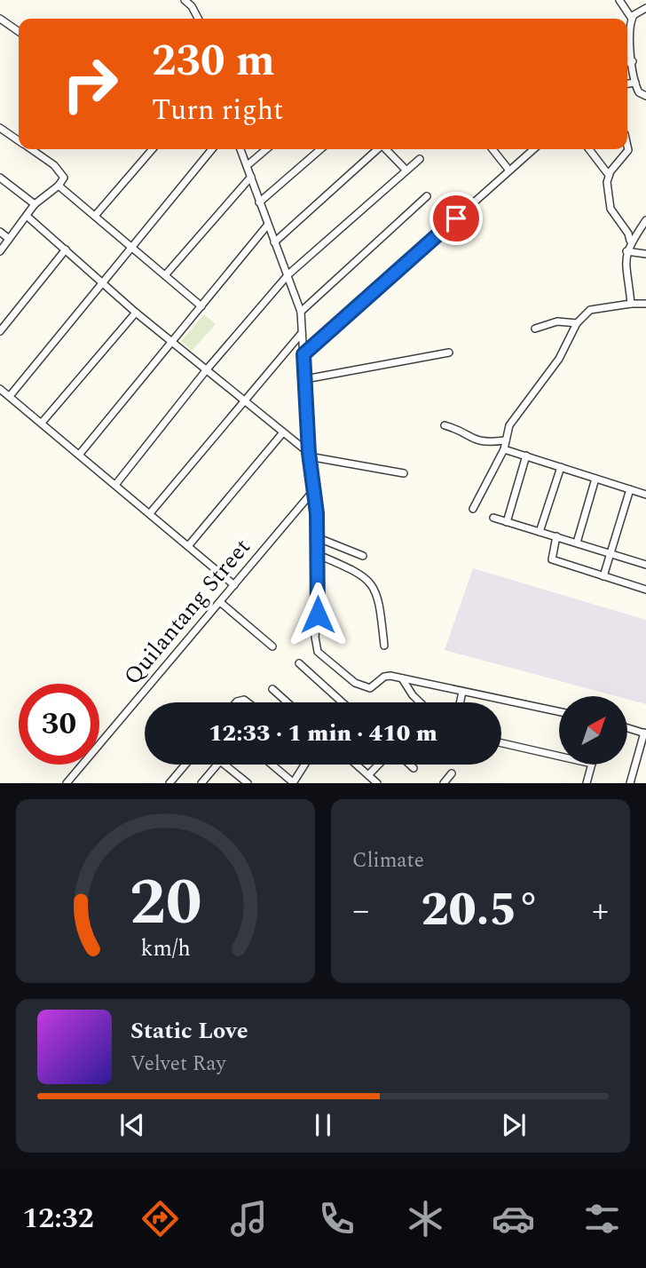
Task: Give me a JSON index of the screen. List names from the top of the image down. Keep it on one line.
{"streets":{"street":["Quilantang Street"]},"north":"top right","page":{"turn":["230 m","Turn right"],"limit":"30","trip":"12:33 · 1 min · 410 m","tile":"Climate","heat":["−","20.5°","+"],"song":["Static Love","Velvet Ray"],"tabs":"12:32","gauge":["20","km/h"]}}
